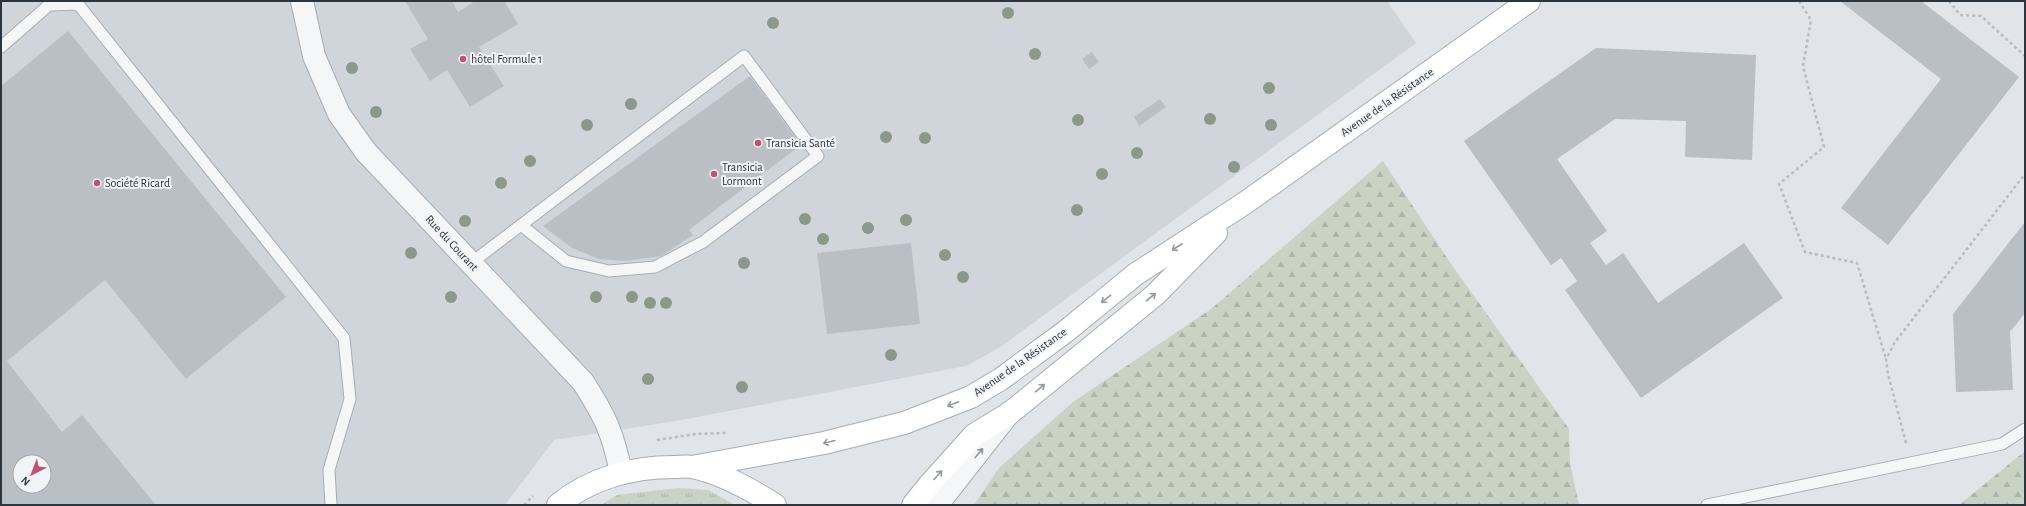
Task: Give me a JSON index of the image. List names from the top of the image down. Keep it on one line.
{"streets":{"main road":["Avenue de la Résistance"],"street":["Rue du Courant"]},"places":["hôtel Formule 1","Transicia Santé","Transicia Lormont","Société Ricard"],"north":"bottom left"}
